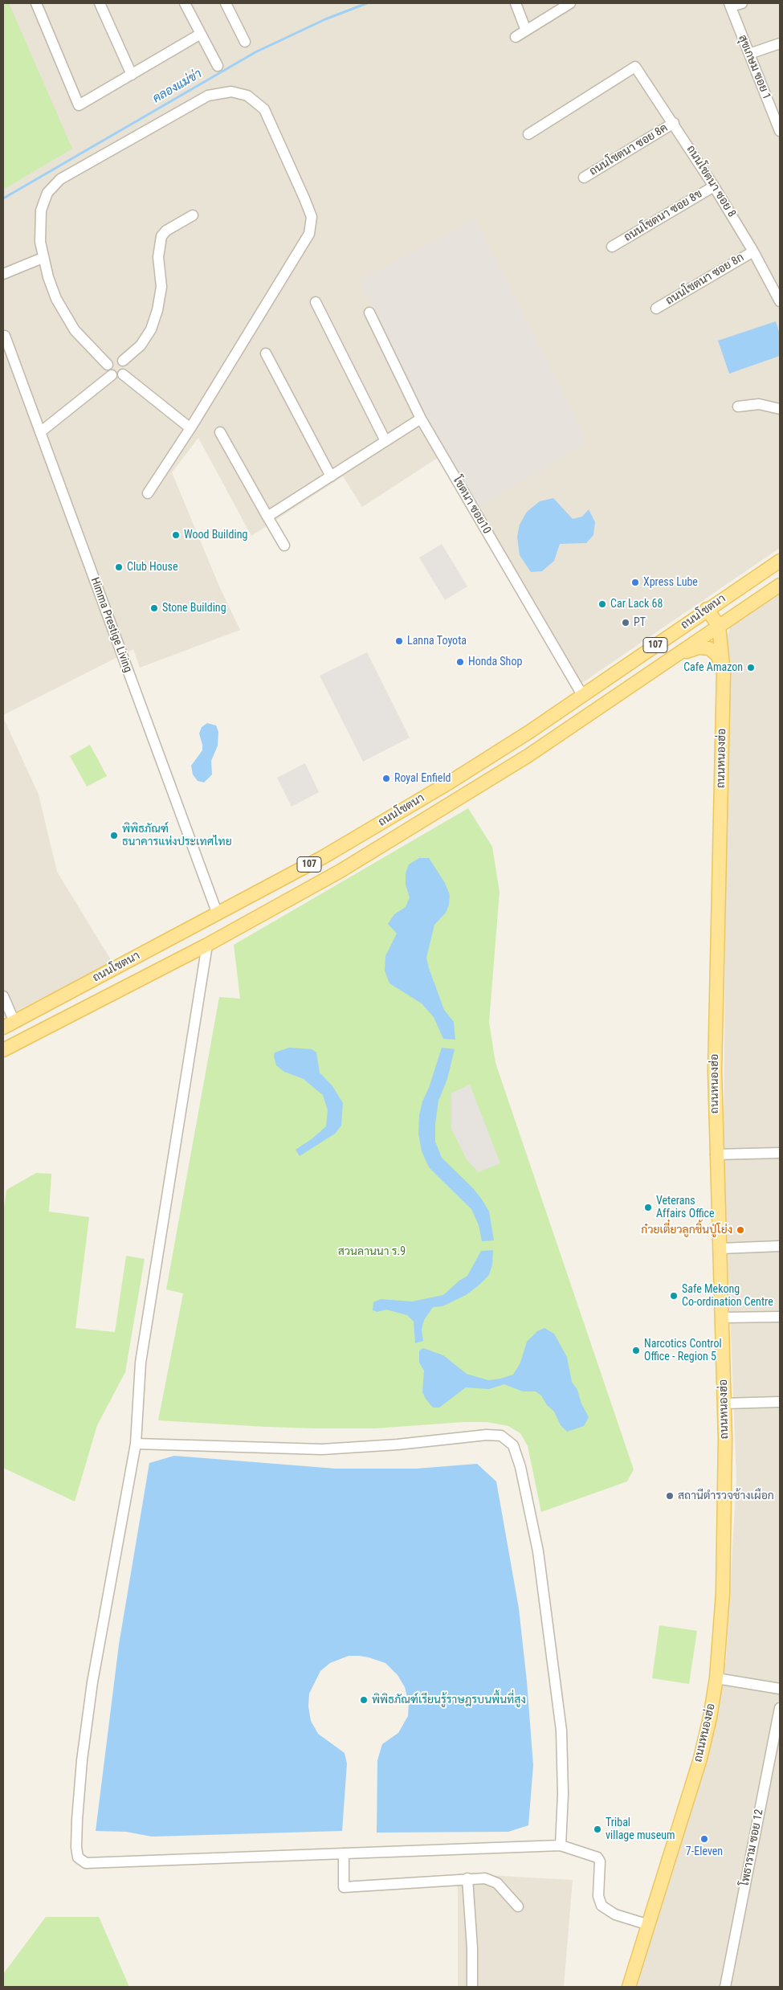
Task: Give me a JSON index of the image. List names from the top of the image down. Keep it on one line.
{"streets":{"main road":["ถนนโชตนา","107","ถนนหนองฮ่อ"],"street":["สุขเกษม ซอย 1","ถนนโชตนา ซอย 8ค","ถนนโชตนา ซอย 8","ถนนโชตนา ซอย 8ข","ถนนโชตนา ซอย 8ก","โชตนา ซอย10","Himma Prestige Living","โพธาราม ซอย 12"]},"crossings":[["ถนนโชตนา ซอย 8ค","ถนนโชตนา ซอย 8"],["ถนนโชตนา ซอย 8","ถนนโชตนา ซอย 8ข"],["ถนนโชตนา ซอย 8","ถนนโชตนา ซอย 8ก"],["โชตนา ซอย10","ถนนโชตนา"],["ถนนโชตนา","Himma Prestige Living"],["ถนนโชตนา","ถนนหนองฮ่อ"]],"water":["คลองแม่ข่า"],"parks":["สวนลานนา ร.9"],"places":["Wood Building","Club House","Xpress Lube","Car Lack 68","Stone Building","PT","Lanna Toyota","Honda Shop","Cafe Amazon","Royal Enfield","พิพิธภัณฑ์ ธนาคารแห่งประเทศไทย","Veterans Affairs Office","ก๋วยเตี๋ยวลูกชิ้นปู่โย่ง","Safe Mekong Co-ordination Centre","Narcotics Control Office - Region 5","สถานีตำรวจช้างเผือก","พิพิธภัณฑ์เรียนรู้ราษฎรบนพื้นที่สูง","Tribal village museum","7-Eleven"]}
